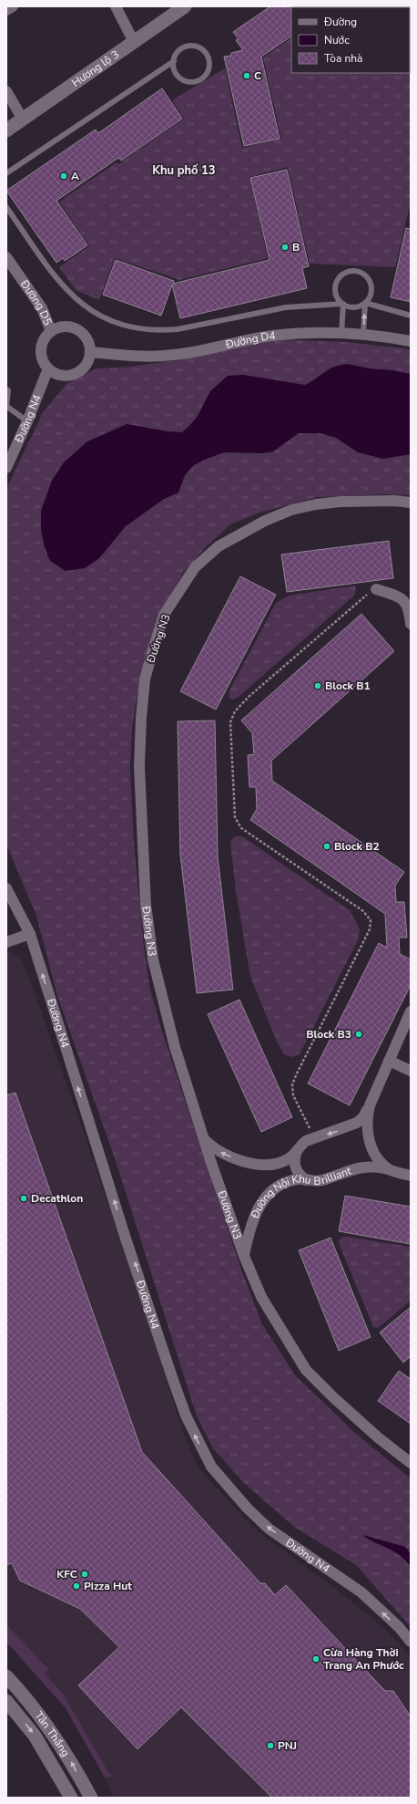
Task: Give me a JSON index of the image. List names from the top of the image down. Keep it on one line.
{"streets":{"street":["Hương lộ 3","Đường D5","Đường D4","Đường N4","Đường N3","Đường Nội Khu Brilliant","Tân Thắng"]},"crossings":[["Đường D5","Đường D4"],["Đường D5","Đường N4"],["Đường D4","Đường N4"],["Đường N3","Đường Nội Khu Brilliant"]],"one_way":["Đường N4"],"districts":["Khu phố 13"],"places":["C","A","B","Block B1","Block B2","Block B3","Decathlon","KFC","Pizza Hut","Cừa Hàng Thời Trang An Phước","PNJ"],"legend":["Đường","Nước","Tòa nhà"]}
